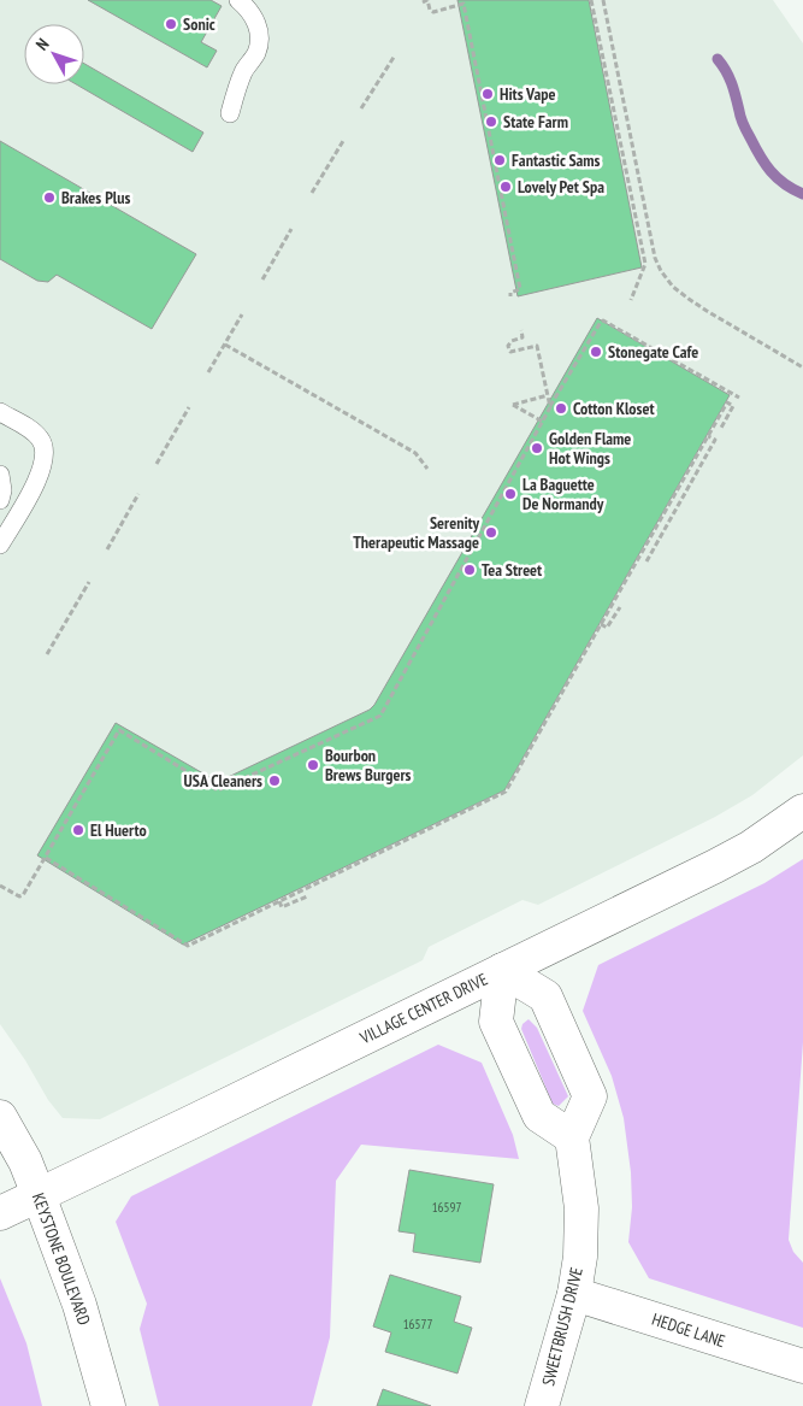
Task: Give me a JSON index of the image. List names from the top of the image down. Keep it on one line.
{"streets":{"street":["VILLAGE CENTER DRIVE","KEYSTONE BOULEVARD","SWEETBRUSH DRIVE","HEDGE LANE"]},"crossings":[["VILLAGE CENTER DRIVE","KEYSTONE BOULEVARD"],["SWEETBRUSH DRIVE","HEDGE LANE"]],"places":["Sonic","Hits Vape","State Farm","Fantastic Sams","Lovely Pet Spa","Brakes Plus","Stonegate Cafe","Cotton Kloset","Golden Flame Hot Wings","La Baguette De Normandy","Serenity Therapeutic Massage","Tea Street","Bourbon Brews Burgers","USA Cleaners","El Huerto"],"house_numbers":["16597","16577"],"north":"top left"}
